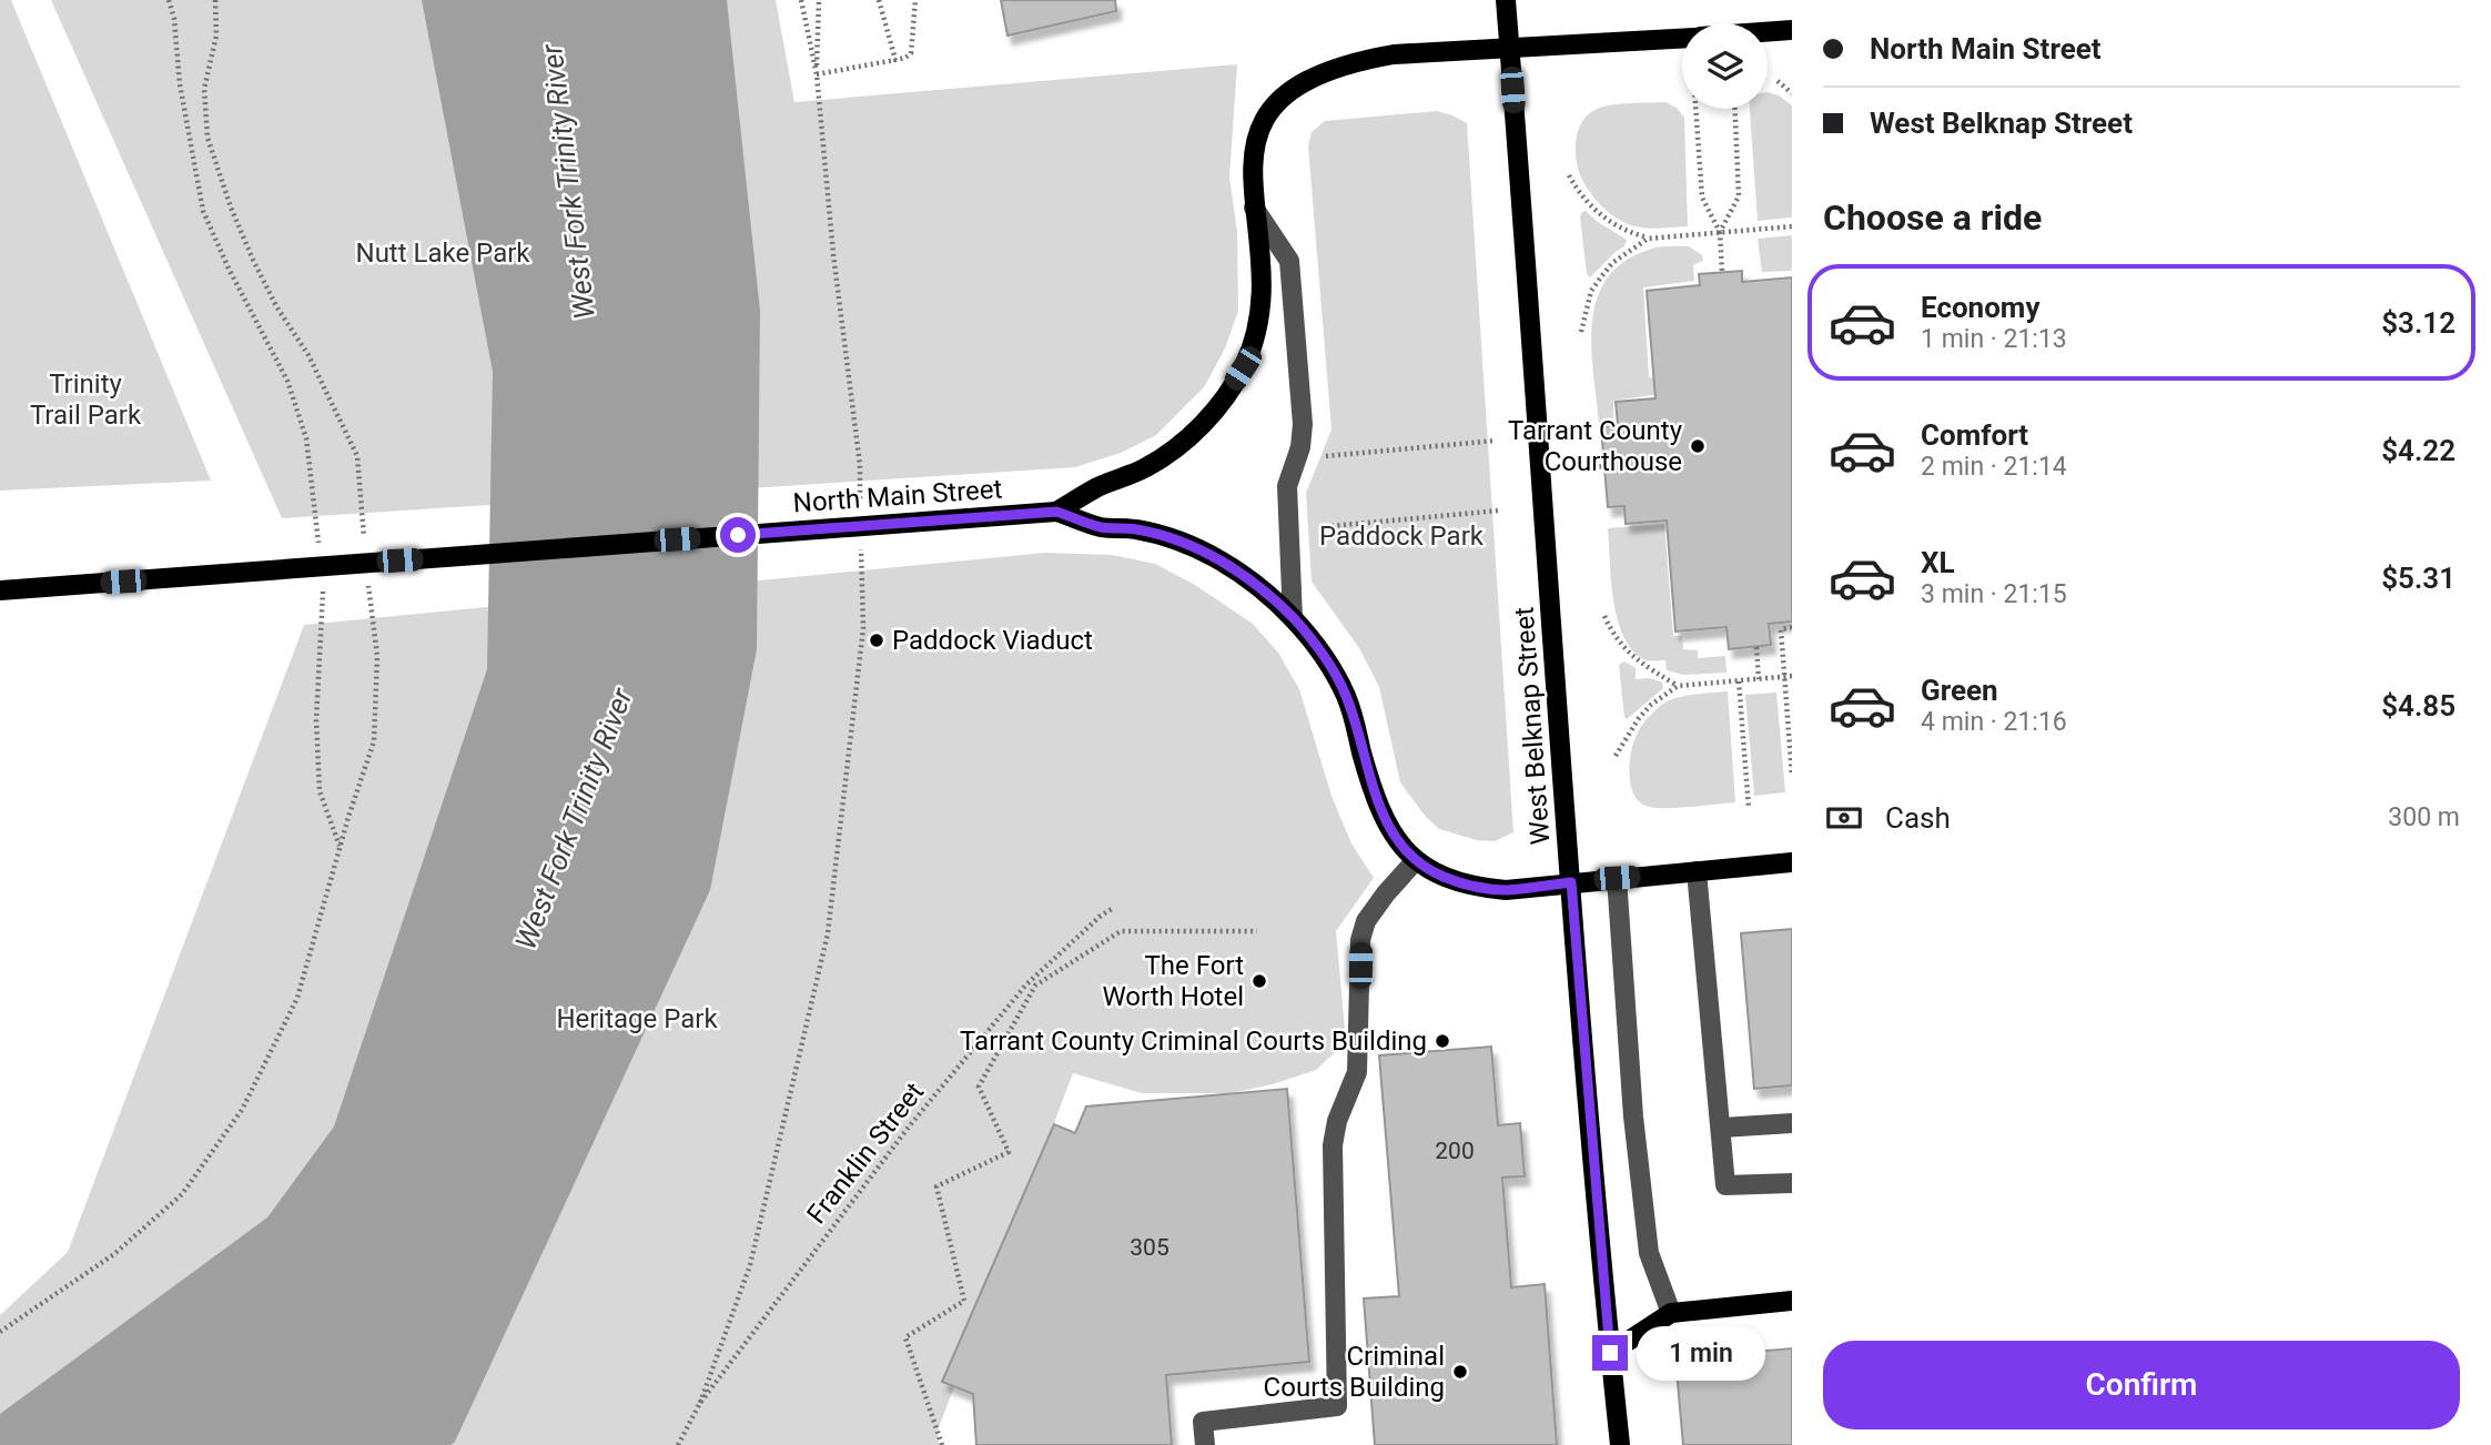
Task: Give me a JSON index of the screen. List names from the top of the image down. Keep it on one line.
{"streets":{"main road":["North Main Street","West Belknap Street"],"path":["Franklin Street"]},"water":["West Fork Trinity River"],"parks":["Nutt Lake Park","Trinity Trail Park","Paddock Park","Heritage Park"],"places":["Tarrant County Courthouse","Paddock Viaduct","The Fort Worth Hotel","Tarrant County Criminal Courts Building","Criminal Courts Building"],"house_numbers":["200","305"],"page":{"banner":["North Main Street","West Belknap Street"],"heading":"Choose a ride","list":[{"name":"Economy","note":"1 min · 21:13","value":"$3.12"},{"name":"Comfort","note":"2 min · 21:14","value":"$4.22"},{"name":"XL","note":"3 min · 21:15","value":"$5.31"},{"name":"Green","note":"4 min · 21:16","value":"$4.85"}],"pay":["Cash","300 m"],"buttons":"Confirm","bubble":"1 min"}}
